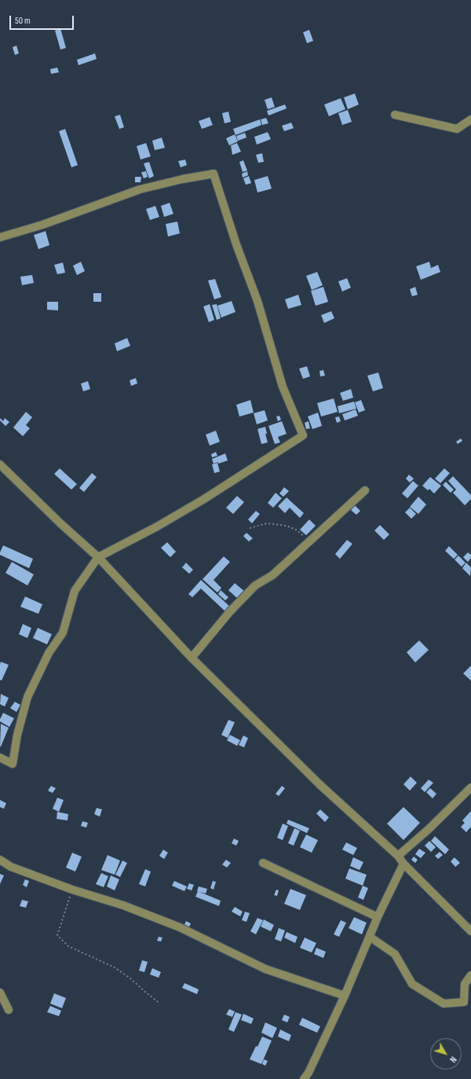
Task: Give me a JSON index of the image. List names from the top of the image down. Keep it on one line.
{"scale_bar":"50 m","north":"bottom right"}
